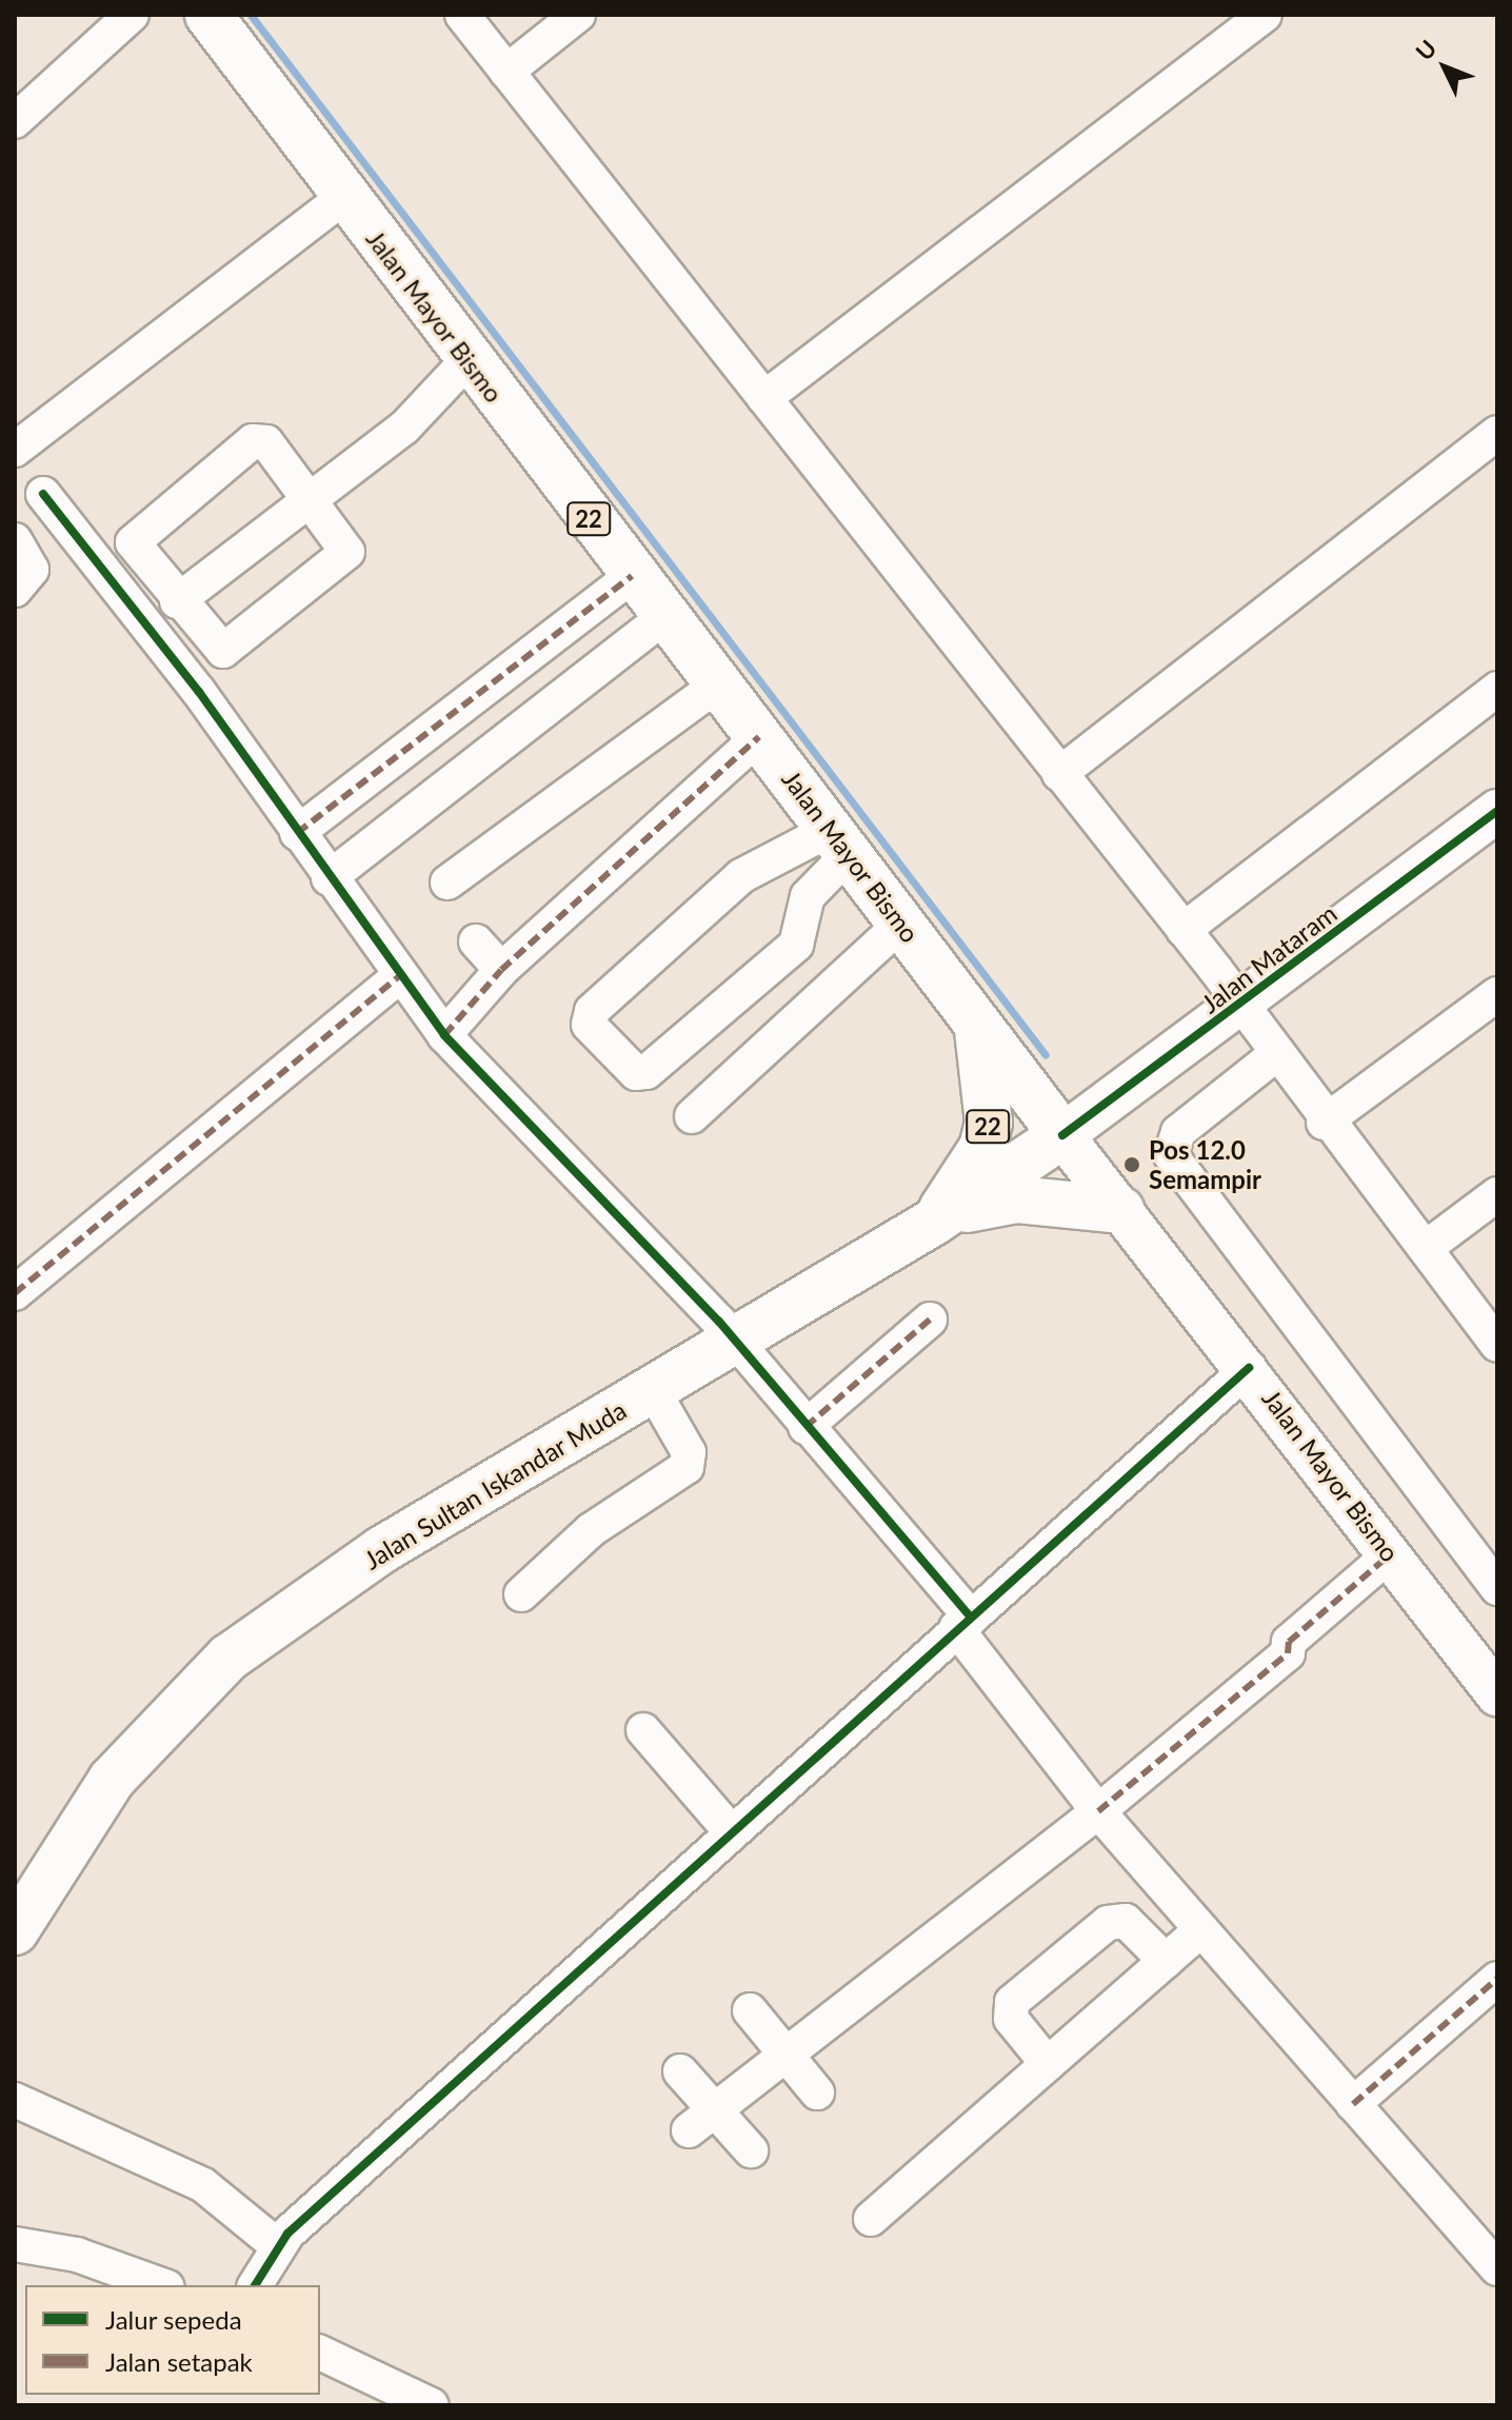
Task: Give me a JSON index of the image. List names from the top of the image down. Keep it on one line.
{"streets":{"highway":["Jalan Mayor Bismo","22","Jalan Sultan Iskandar Muda"],"main road":["Jalan Mataram"]},"crossings":[["Jalan Mayor Bismo","22"],["Jalan Mayor Bismo","Jalan Mataram"],["Jalan Mayor Bismo","Jalan Sultan Iskandar Muda"],["22","Jalan Sultan Iskandar Muda"],["Jalan Mataram","Jalan Sultan Iskandar Muda"]],"places":["Pos 12.0 Semampir"],"legend":["Jalur sepeda","Jalan setapak"],"north":"top left"}
